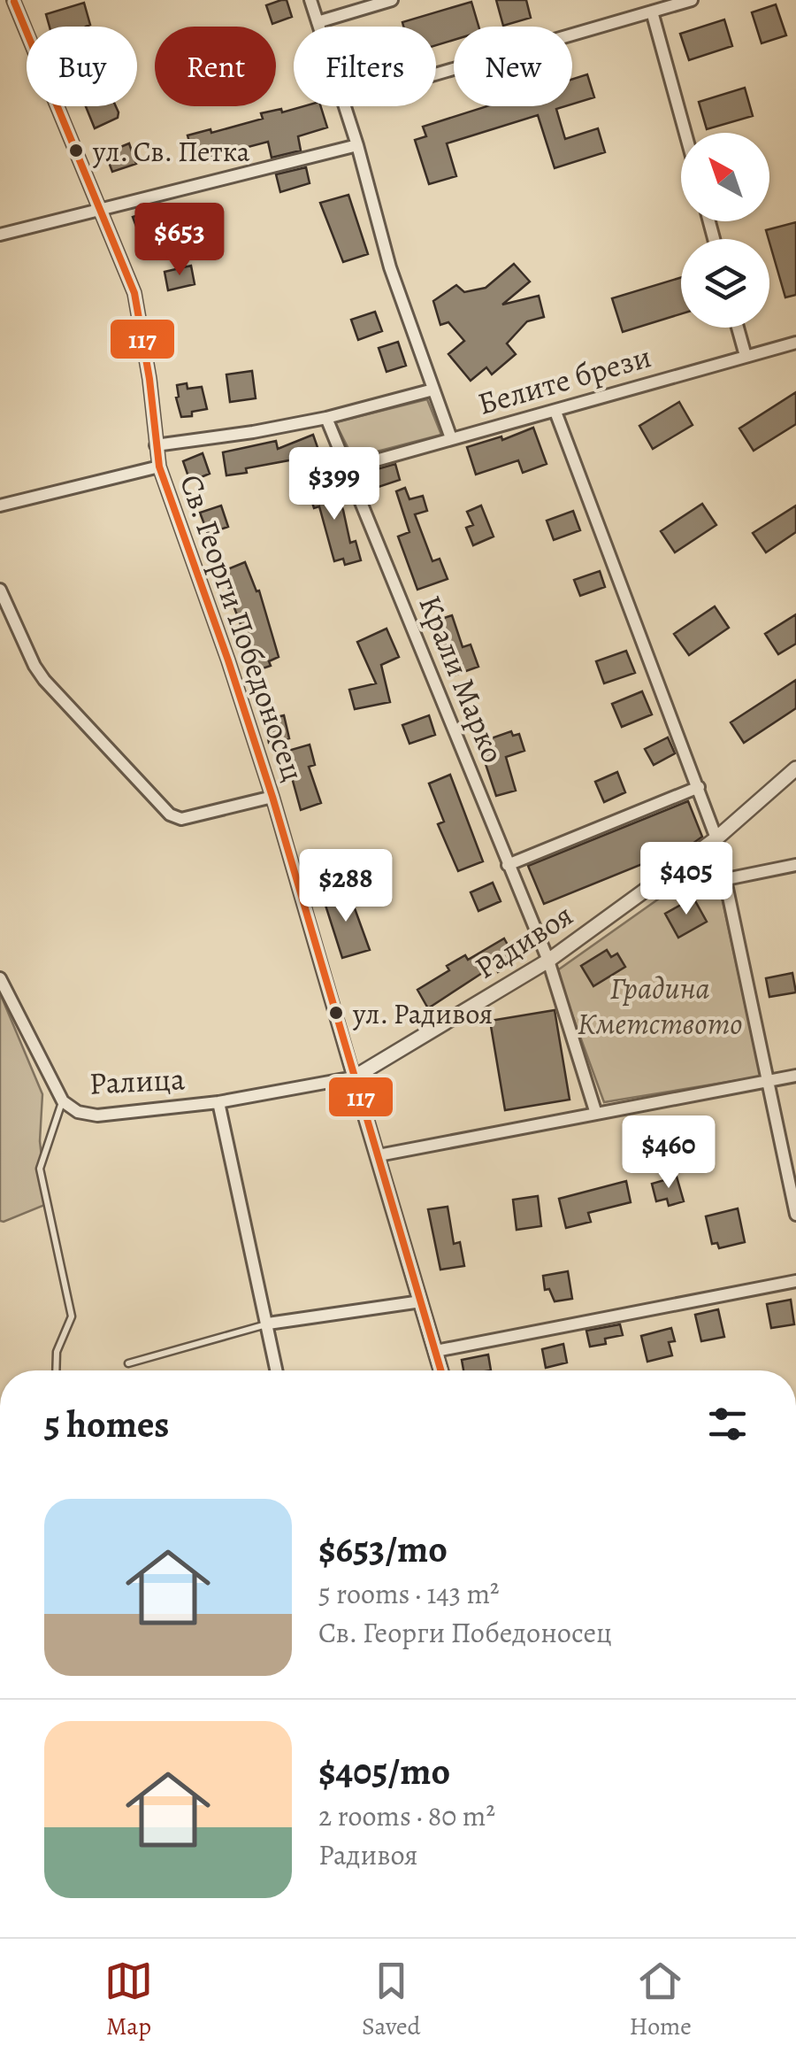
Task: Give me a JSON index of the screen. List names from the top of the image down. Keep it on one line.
{"streets":{"street":["Белите брези","Св. Георги Победоносец","Крали Марко","Радивоя","Ралица"]},"crossings":[["Белите брези","Крали Марко"],["Св. Георги Победоносец","Радивоя"],["Св. Георги Победоносец","Ралица"],["Крали Марко","Радивоя"],["Радивоя","Ралица"]],"parks":["Градина Кметството"],"places":["ул. Св. Петка","ул. Радивоя"],"lines":["transit line 117"],"north":"top left","page":{"chip":["Buy","Rent","Filters","New"],"price":["$653","$399","$405","$288","$460"],"heading":"5 homes","list":[{"name":"$653/mo","note":"5 rooms · 143 m² · Св. Георги Победоносец"},{"name":"$405/mo","note":"2 rooms · 80 m² · Радивоя"}],"tabs":["Map","Saved","Home"]}}
